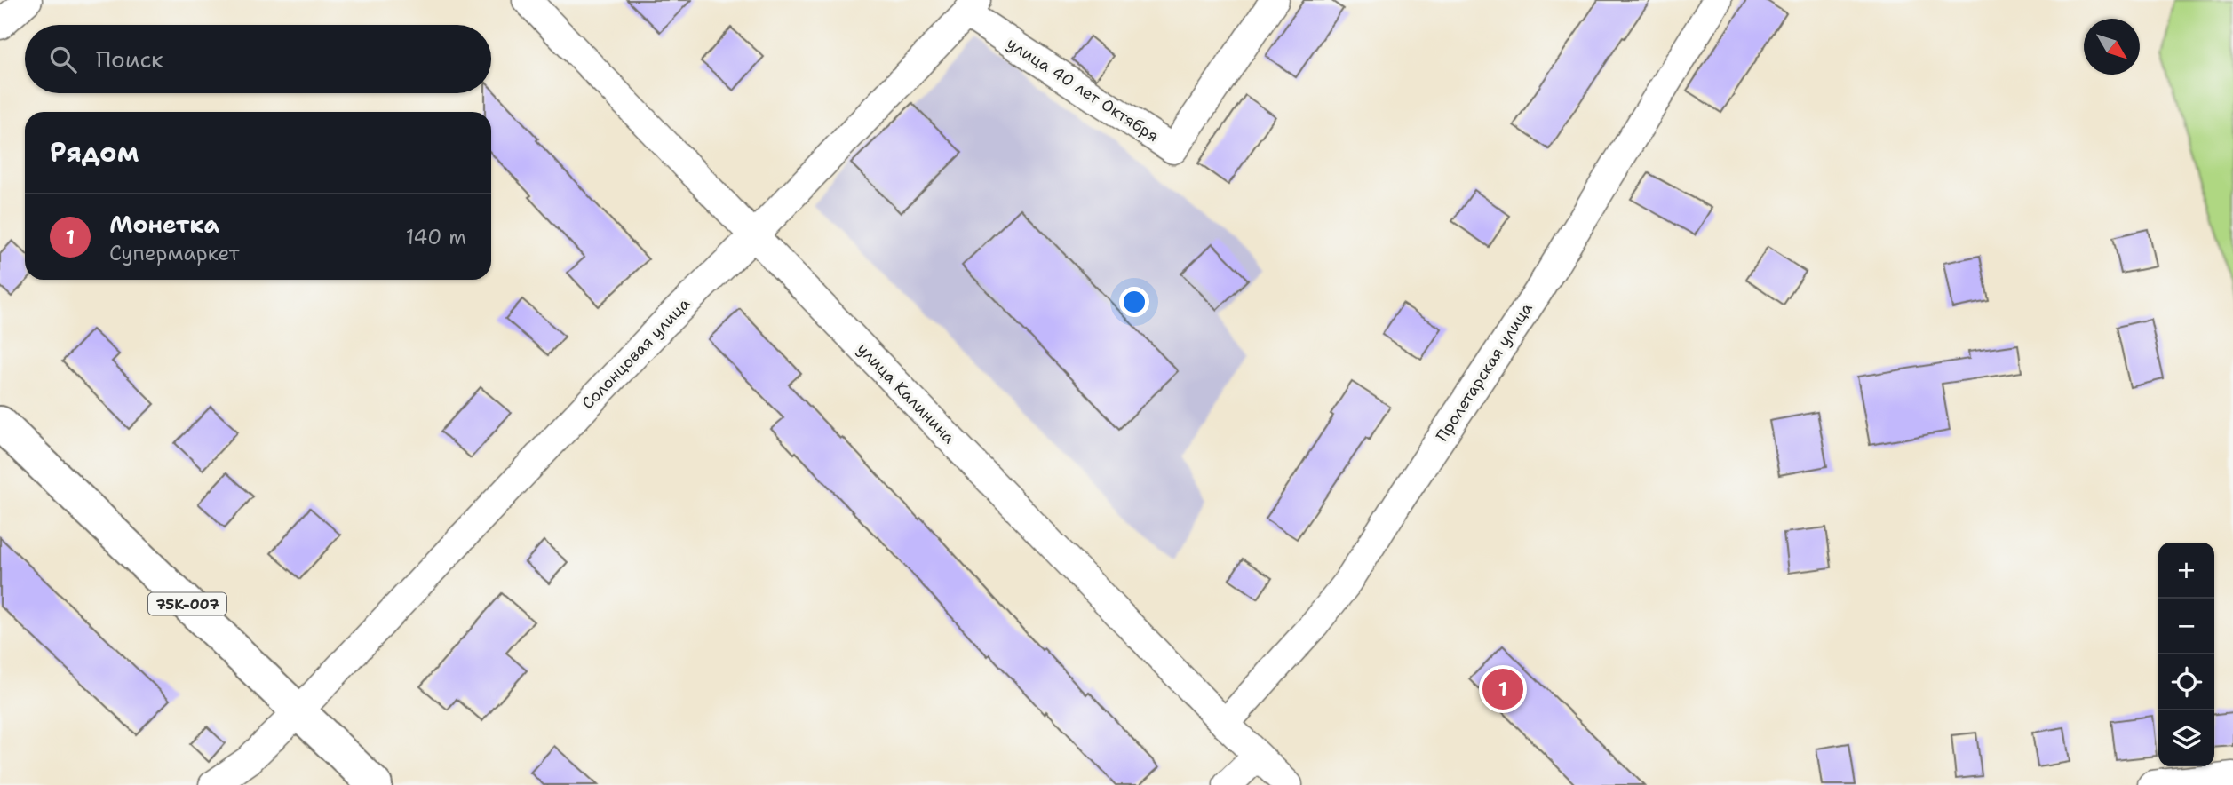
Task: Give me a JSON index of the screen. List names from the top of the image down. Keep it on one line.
{"streets":{"main road":["75К-007"],"street":["улица 40 лет Октября","Солонцовая улица","Пролетарская улица","улица Калинина"]},"crossings":[["улица 40 лет Октября","Солонцовая улица"],["Солонцовая улица","улица Калинина"],["Солонцовая улица","75К-007"],["Пролетарская улица","улица Калинина"]],"north":"bottom right","page":{"search":"Поиск","heading":"Рядом","list":[{"mark":"1","name":"Монетка","note":"Супермаркет","value":"140 m"}],"map_buttons":["+","−"],"pins":"1"}}
